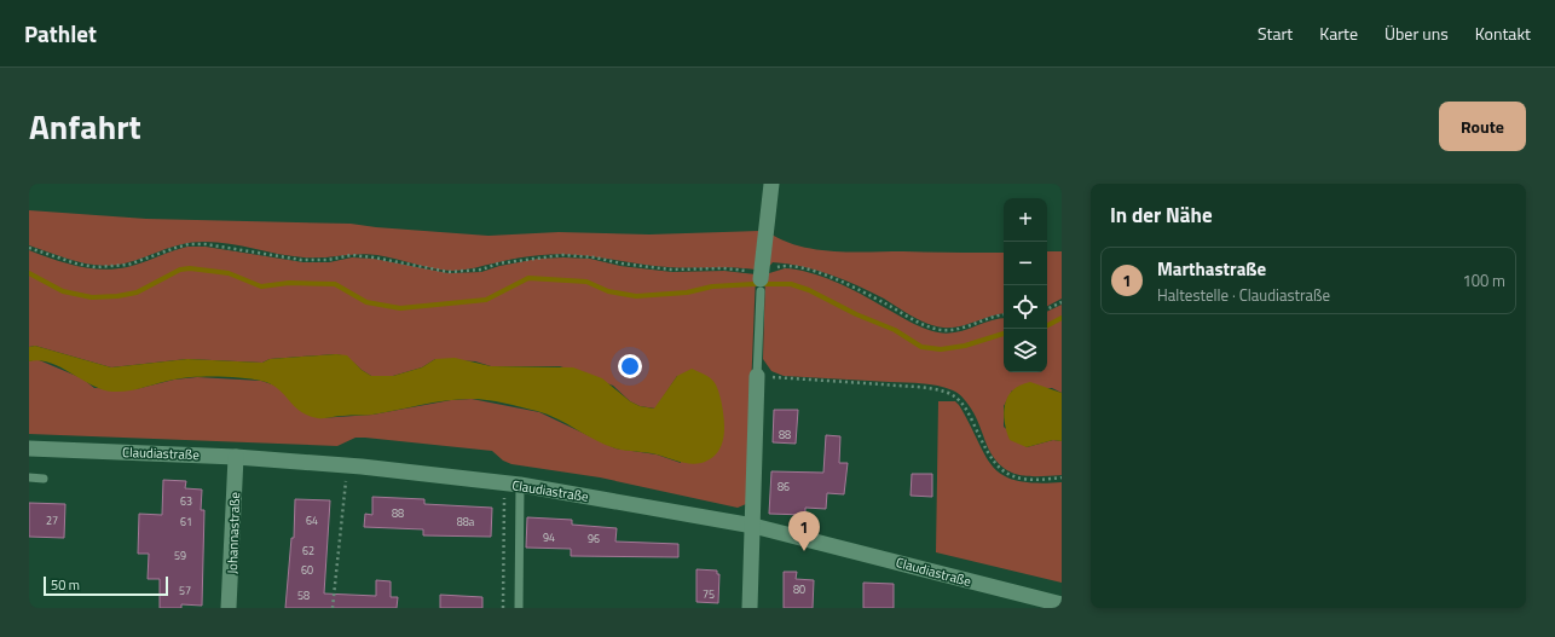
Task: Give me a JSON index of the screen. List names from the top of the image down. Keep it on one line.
{"streets":{"street":["Claudiastraße","Johannastraße"]},"crossings":[["Claudiastraße","Johannastraße"]],"house_numbers":["88","86","63","88","27","64","61","88a","94","96","62","59","60","80","57","75","58"],"scale_bar":"50 m","page":{"header":"Pathlet","nav":["Start","Karte","Über uns","Kontakt"],"title":"Anfahrt","buttons":"Route","heading":"In der Nähe","map_buttons":["+","−"],"list":[{"mark":"1","name":"Marthastraße","note":"Haltestelle · Claudiastraße","value":"100 m"}],"pins":"1","scale":"50 m"}}
